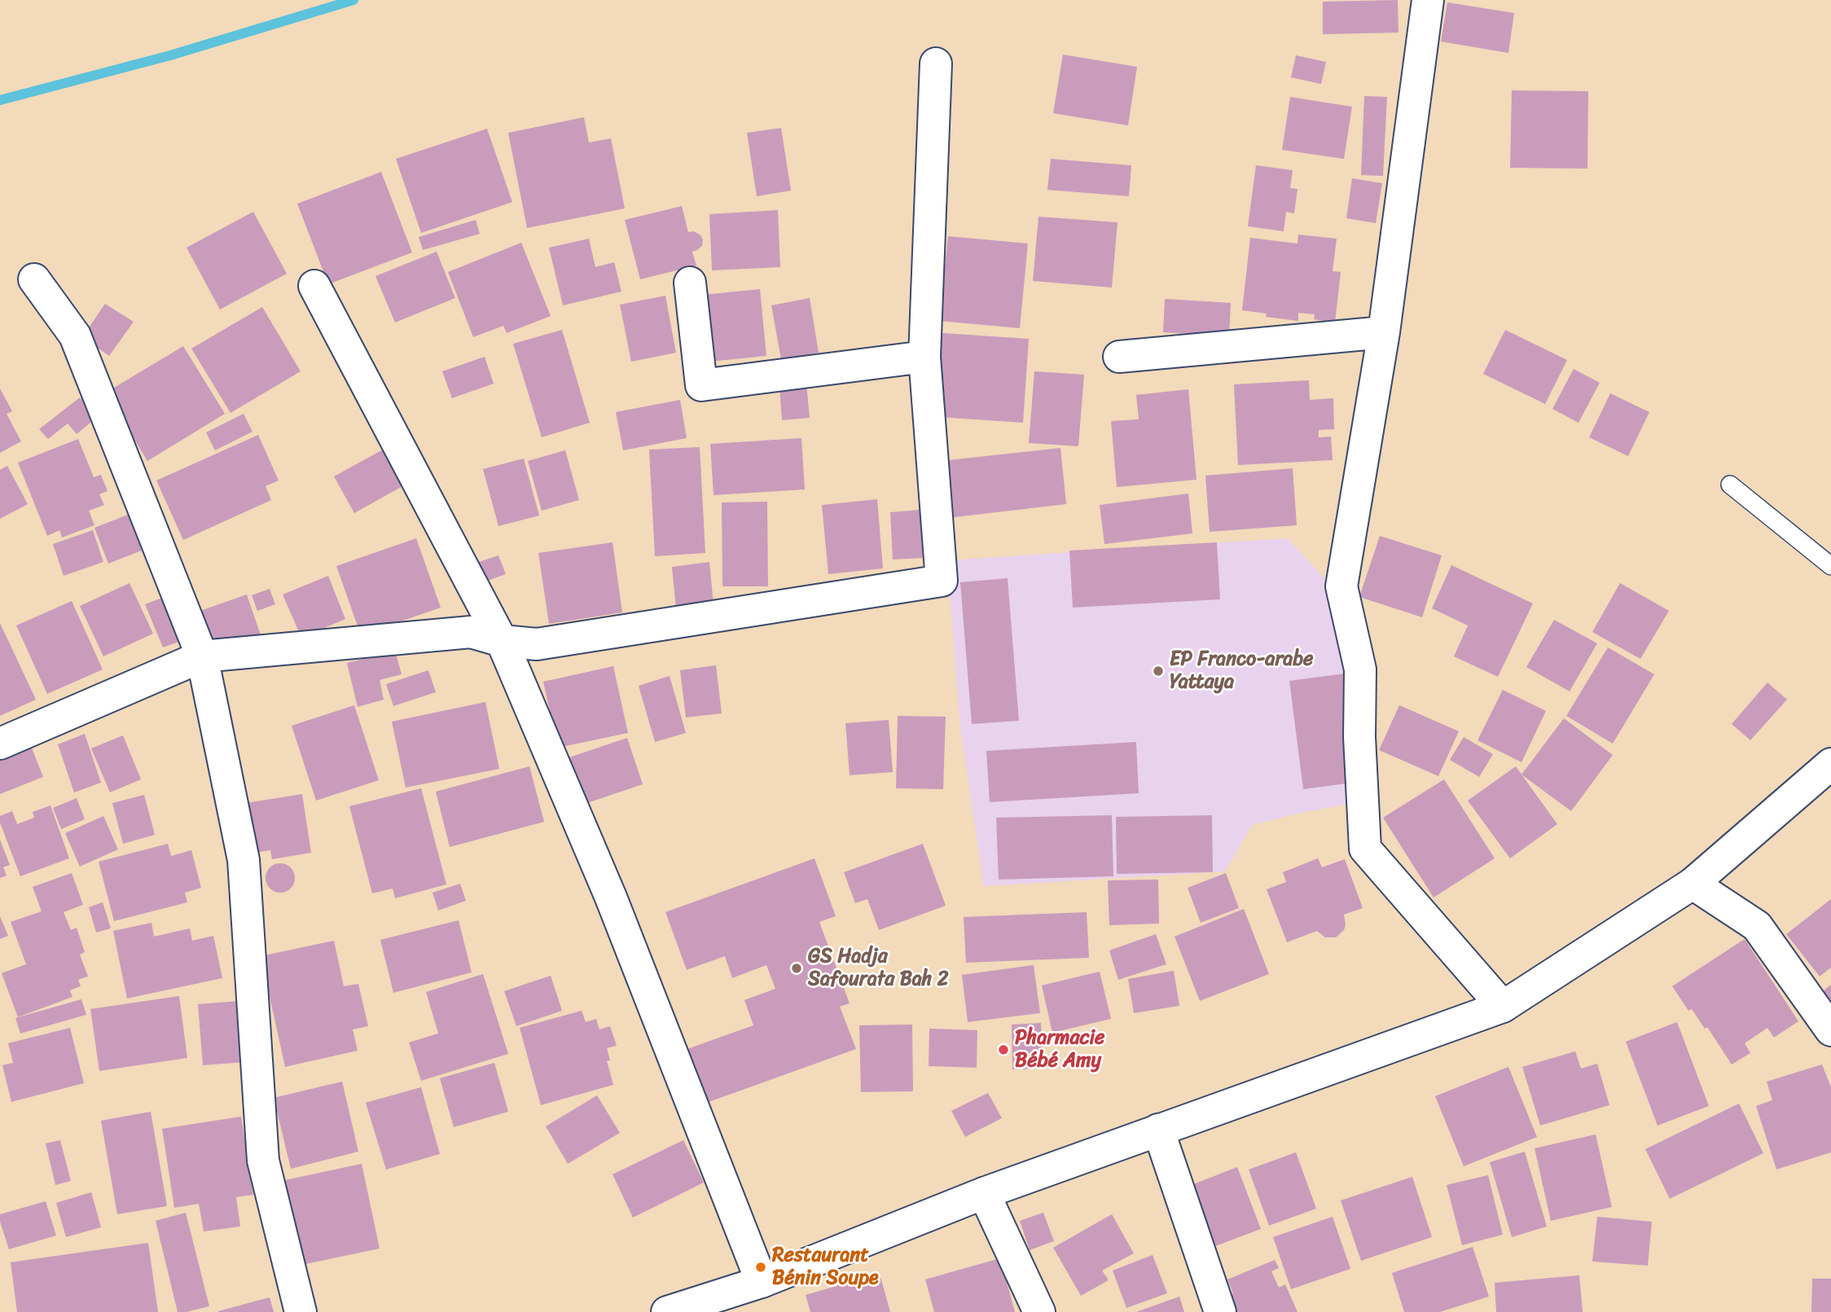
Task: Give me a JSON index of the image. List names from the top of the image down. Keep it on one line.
{"places":["EP Franco-arabe Yattaya","GS Hadja Safourata Bah 2","Pharmacie Bébé Amy","Restaurant Bénin Soupe"]}
